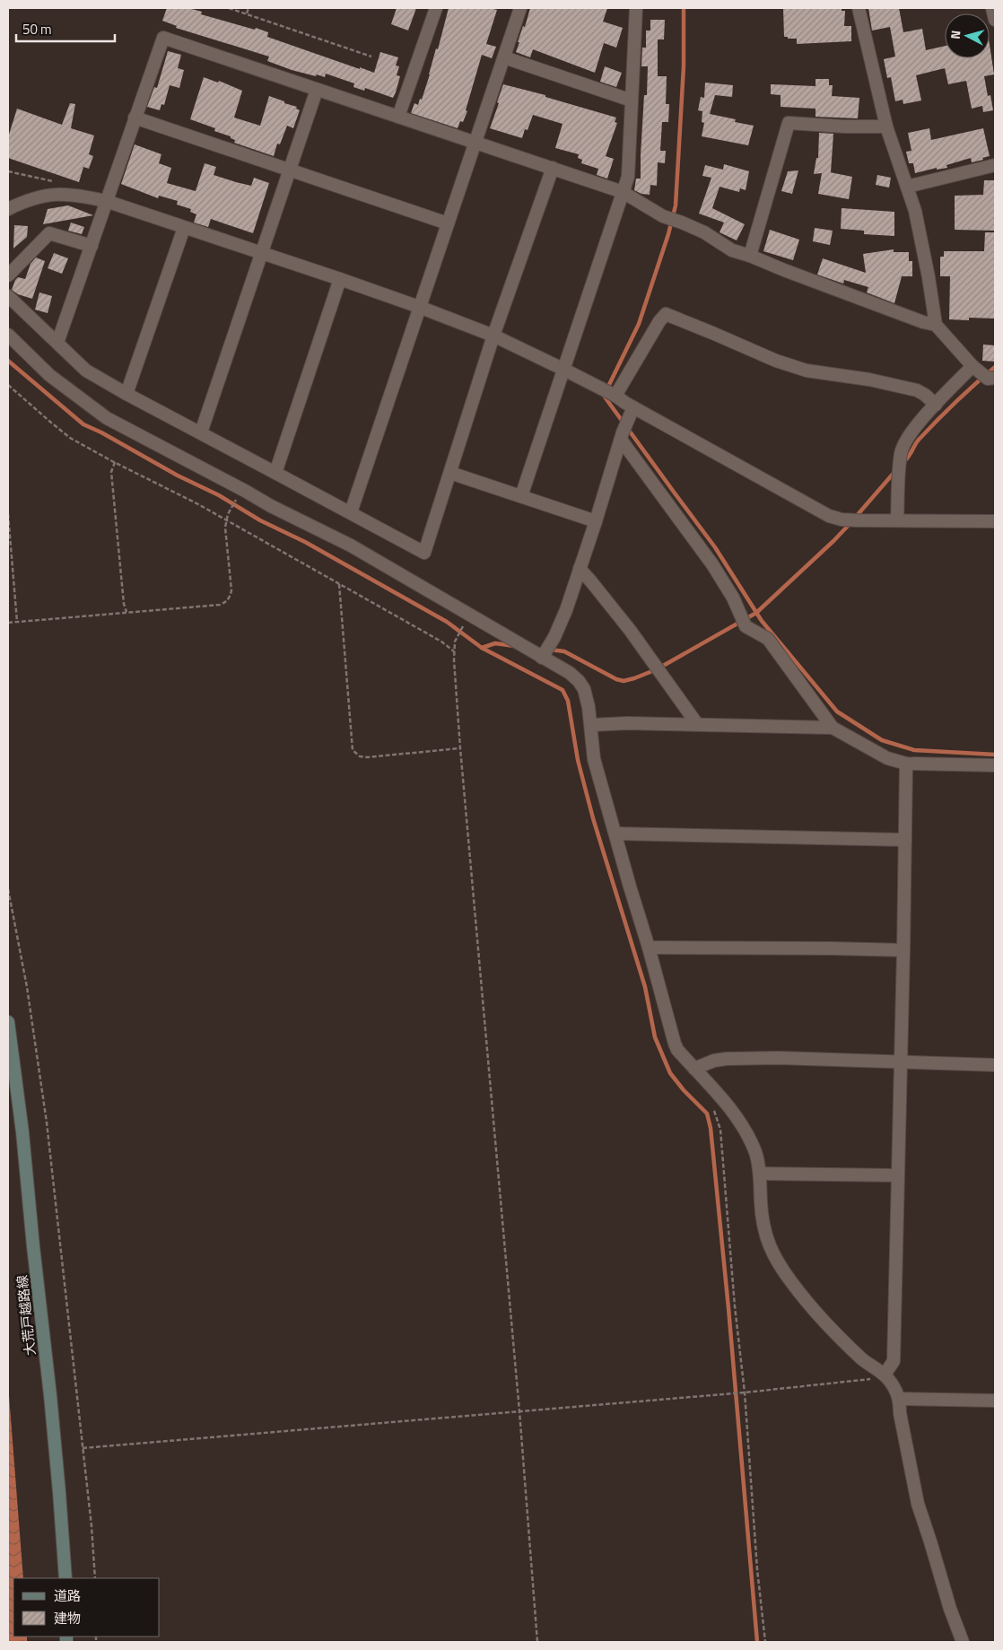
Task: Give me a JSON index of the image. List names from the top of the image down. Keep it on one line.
{"streets":{"main road":["大荒戸越路線"]},"legend":["道路","建物"],"scale_bar":"50 m","north":"left"}
